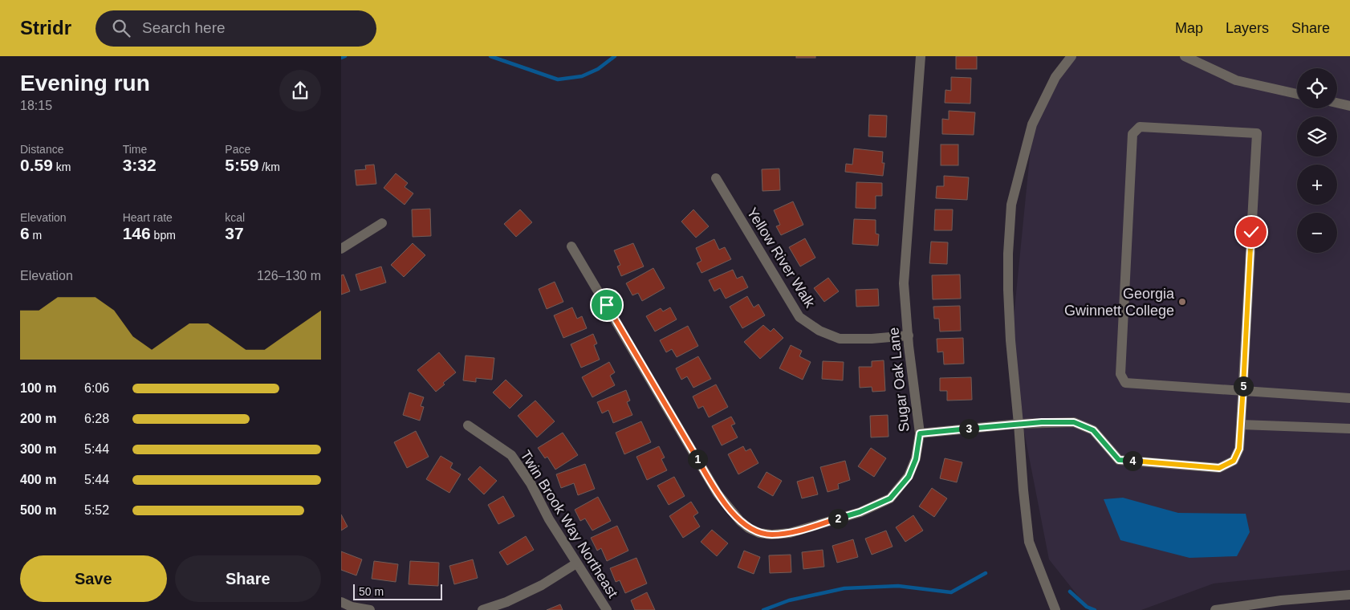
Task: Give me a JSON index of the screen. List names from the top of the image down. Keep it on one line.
{"streets":{"street":["Yellow River Walk","Sugar Oak Lane","Twin Brook Way Northeast"]},"crossings":[["Yellow River Walk","Sugar Oak Lane"]],"places":["Georgia Gwinnett College"],"scale_bar":"50 m","page":{"header":"Stridr","search":"Search here","nav":["Map","Layers","Share"],"heading":["Evening run","18:15"],"map_buttons":["+","−"],"stats":[["Distance","0.59 km"],["Time","3:32"],["Pace","5:59 /km"],["Elevation","6 m"],["Heart rate","146 bpm"],["kcal","37"]],"chart":["Elevation","126–130 m"],"list":[{"name":"100 m","note":"6:06"},{"name":"200 m","note":"6:28"},{"name":"300 m","note":"5:44"},{"name":"400 m","note":"5:44"},{"name":"500 m","note":"5:52"}],"pins":["5","3","1","4","2"],"buttons":["Save","Share"],"scale":"50 m"}}
